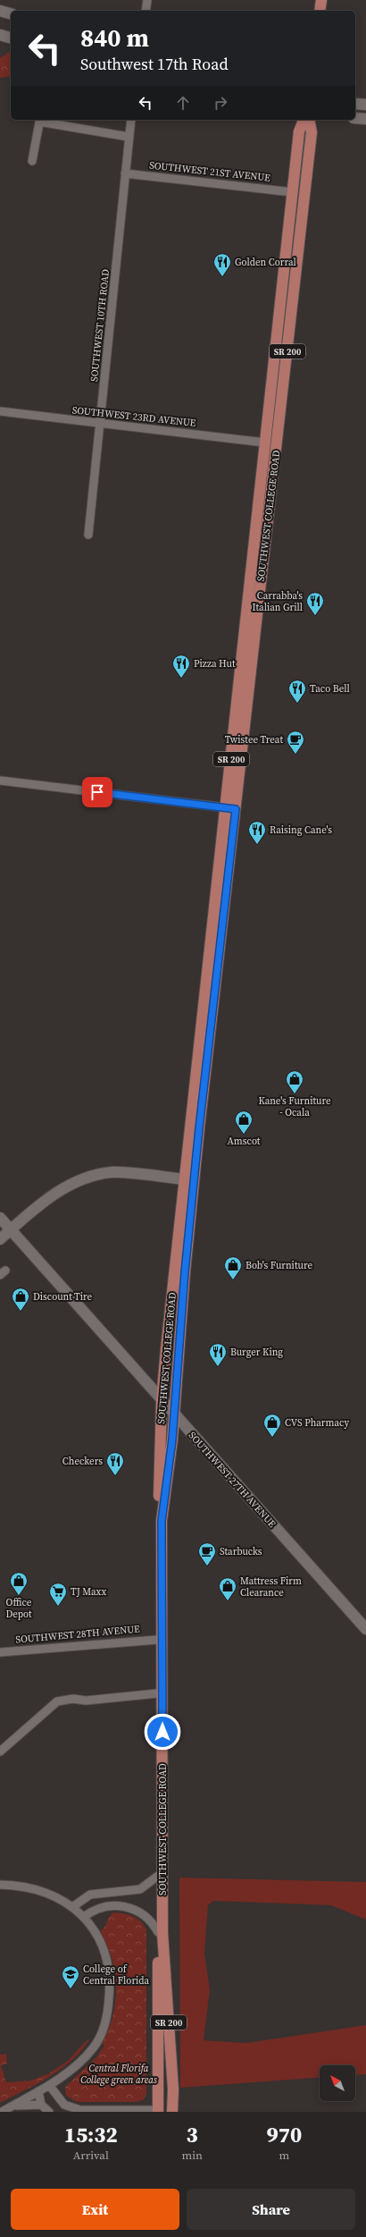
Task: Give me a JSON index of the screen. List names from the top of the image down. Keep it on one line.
{"streets":{"main road":["SR 200","SOUTHWEST COLLEGE ROAD","SOUTHWEST 27TH AVENUE"],"street":["SOUTHWEST 21ST AVENUE","SOUTHWEST 10TH ROAD","SOUTHWEST 23RD AVENUE","SOUTHWEST 28TH AVENUE"]},"crossings":[["SOUTHWEST 21ST AVENUE","SOUTHWEST 10TH ROAD"],["SOUTHWEST 21ST AVENUE","SOUTHWEST COLLEGE ROAD"],["SOUTHWEST 10TH ROAD","SOUTHWEST 23RD AVENUE"],["SOUTHWEST 23RD AVENUE","SOUTHWEST COLLEGE ROAD"],["SOUTHWEST COLLEGE ROAD","SOUTHWEST 27TH AVENUE"],["SOUTHWEST COLLEGE ROAD","SOUTHWEST 28TH AVENUE"]],"parks":["Central Florifa College green areas"],"places":{"restaurant":["Golden Corral","Carrabba's Italian Grill","Pizza Hut","Taco Bell","Raising Cane's","Burger King","Checkers"],"cafe":["Twistee Treat","Starbucks"],"shop":["Kane's Furniture - Ocala","Amscot","Bob's Furniture","Discount Tire","CVS Pharmacy","Office Depot","Mattress Firm Clearance"],"supermarket":["TJ Maxx"],"school or university":["College of Central Florida"]},"north":"top left","page":{"turn":["840 m","Southwest 17th Road"],"eta":["15:32","Arrival","3","min","970","m"],"buttons":["Exit","Share"]}}
